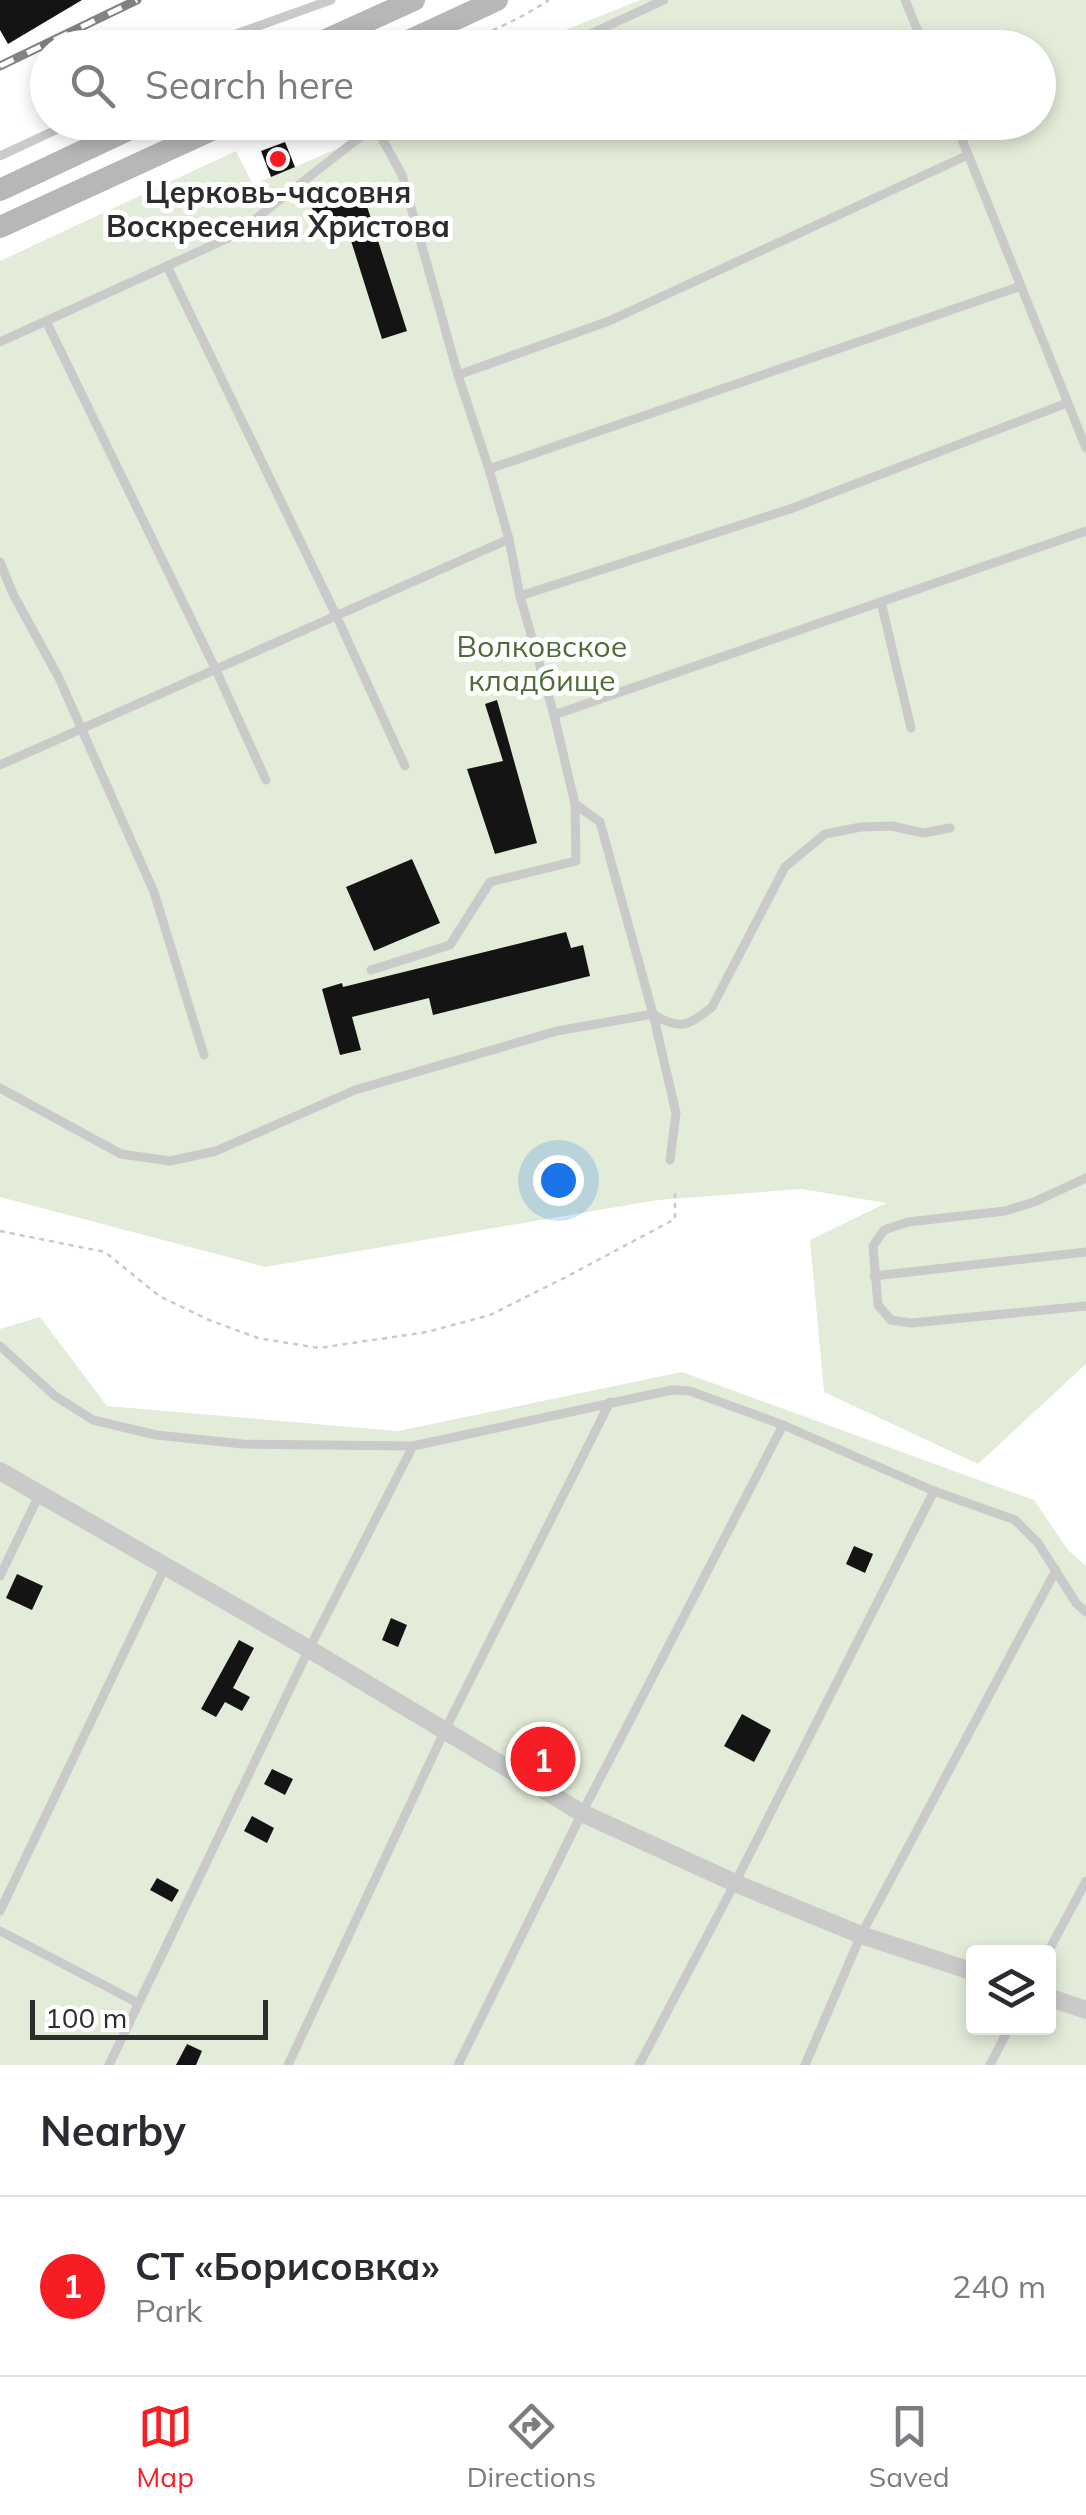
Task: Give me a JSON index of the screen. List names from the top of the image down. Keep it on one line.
{"parks":["Волковское кладбище"],"places":["Церковь-часовня Воскресения Христова"],"scale_bar":"100 m","page":{"search":"Search here","pins":"1","scale":"100 m","heading":"Nearby","list":[{"mark":"1","name":"СТ «Борисовка»","note":"Park","value":"240 m"}],"nav":["Map","Directions","Saved"]}}
